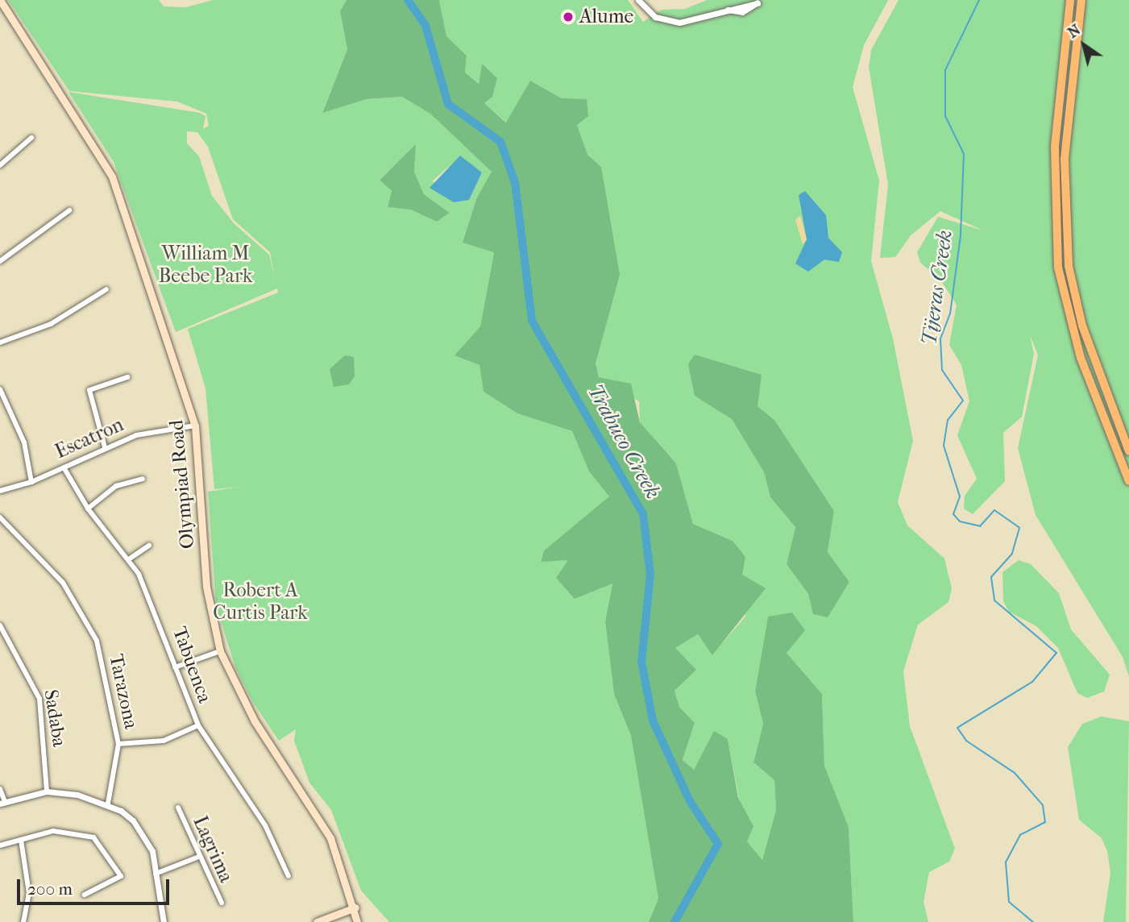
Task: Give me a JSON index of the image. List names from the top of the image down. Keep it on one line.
{"streets":{"main road":["Olympiad Road"],"street":["Escatron","Tabuenca","Tarazona","Sadaba","Lagrima"]},"crossings":[["Escatron","Olympiad Road"],["Escatron","Tabuenca"]],"water":["Tijeras Creek","Trabuco Creek"],"parks":["William M Beebe Park","Robert A Curtis Park"],"places":["Alume"],"scale_bar":"200 m","north":"top left"}
